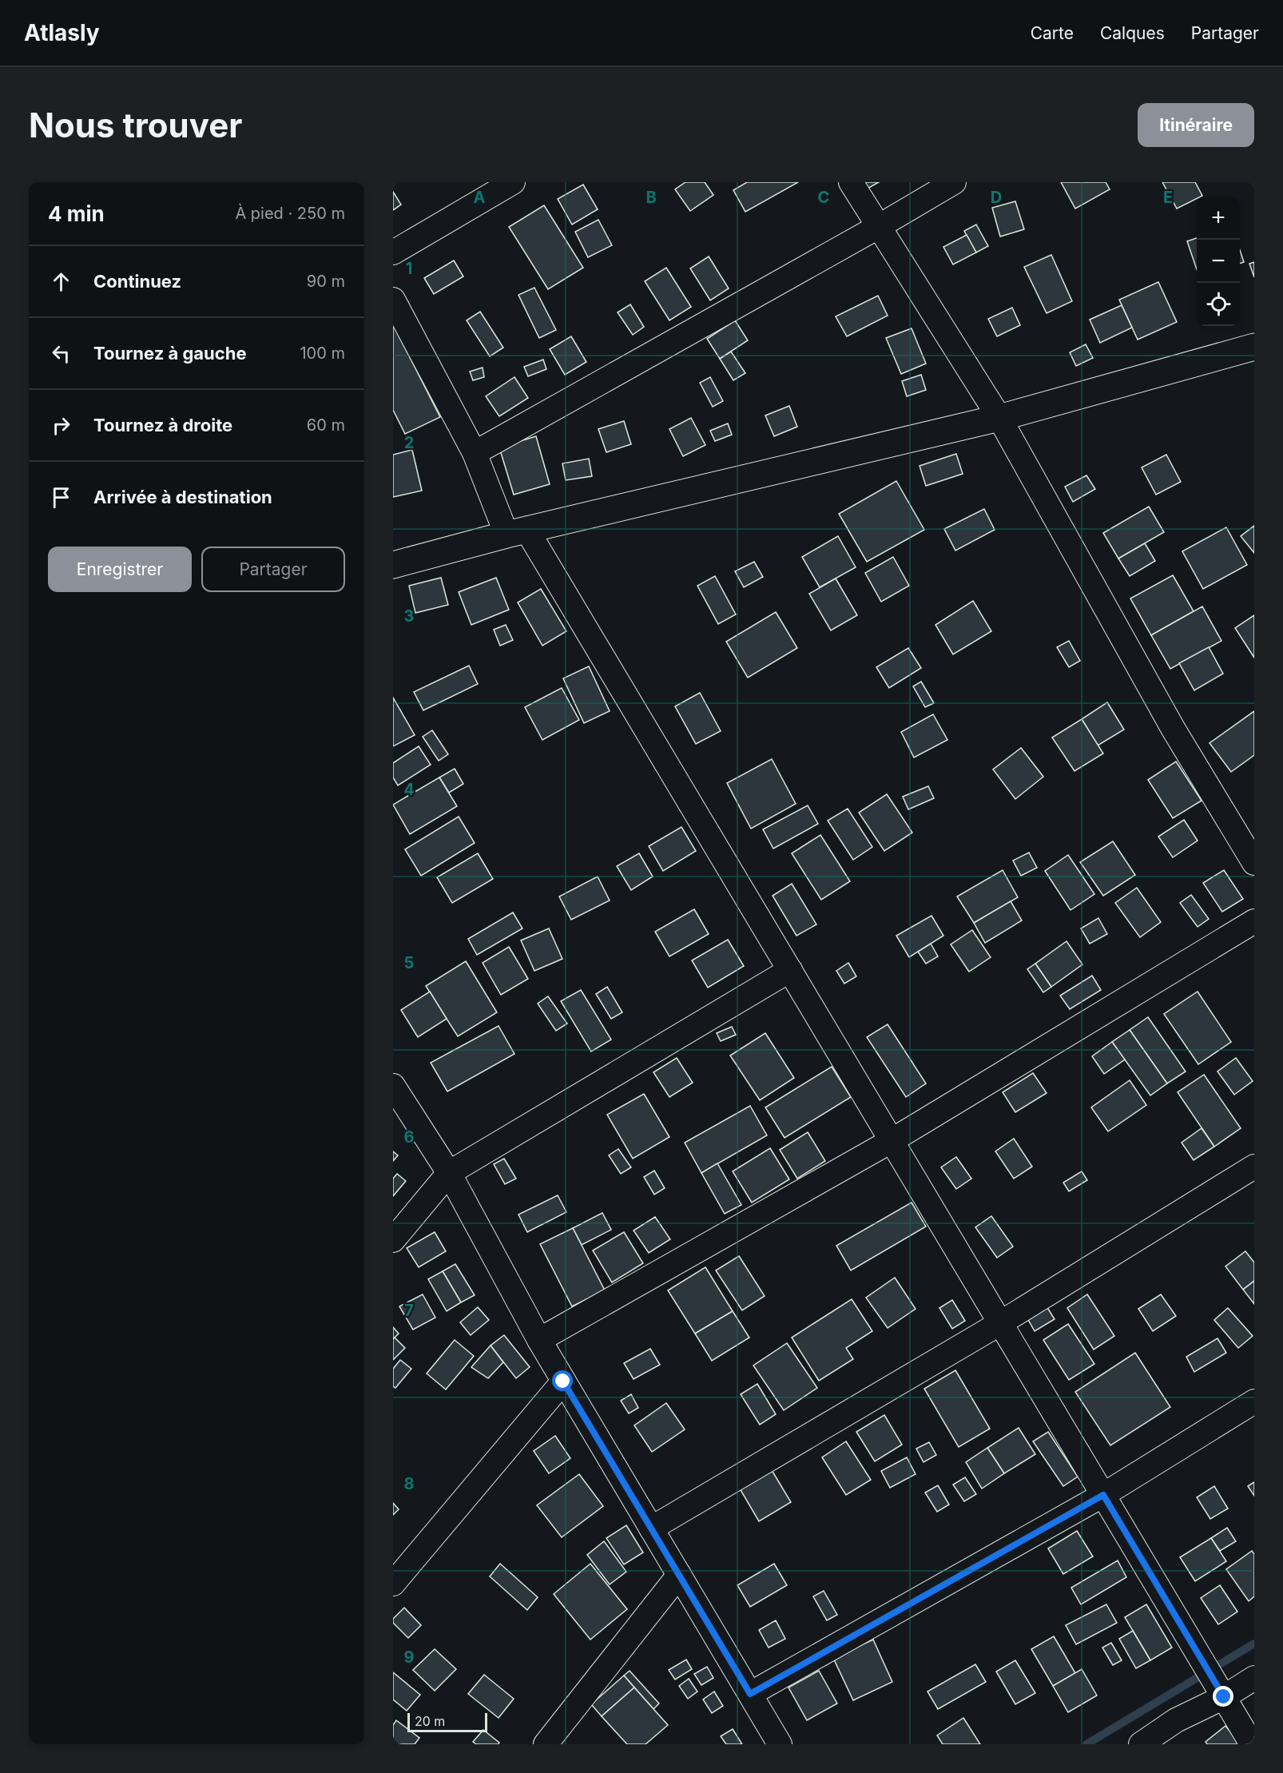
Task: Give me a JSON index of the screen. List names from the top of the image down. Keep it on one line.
{"scale_bar":"20 m","page":{"header":"Atlasly","nav":["Carte","Calques","Partager"],"buttons":["Itinéraire",["Enregistrer","Partager"]],"title":"Nous trouver","heading":["4 min","À pied · 250 m"],"map_buttons":["+","−"],"list":[["Continuez","90 m"],["Tournez à gauche","100 m"],["Tournez à droite","60 m"],"Arrivée à destination"],"scale":"20 m"},"grid":{"columns":["A","B","C","D","E"],"rows":["1","2","3","4","5","6","7","8","9"]}}
